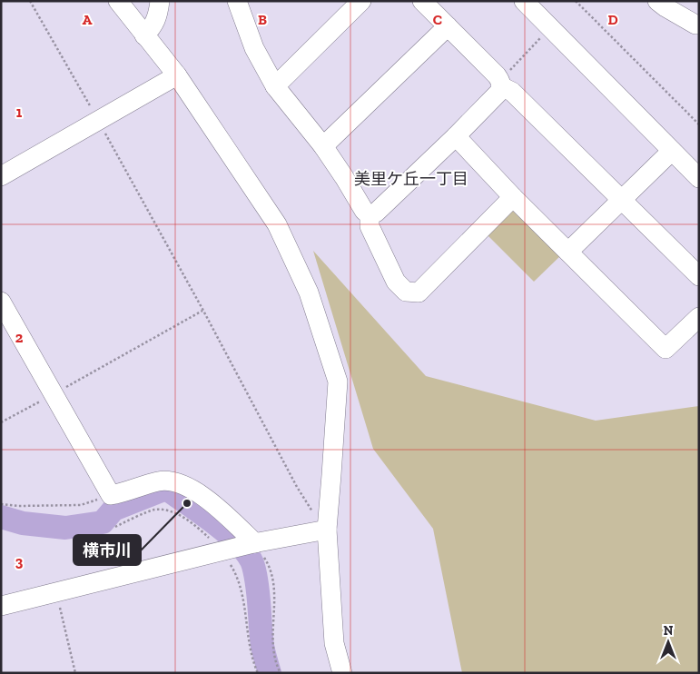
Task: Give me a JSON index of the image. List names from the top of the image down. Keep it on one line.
{"districts":["美里ケ丘一丁目"],"places":["横市川"],"north":"top","grid":{"columns":["A","B","C","D"],"rows":["1","2","3"]}}
